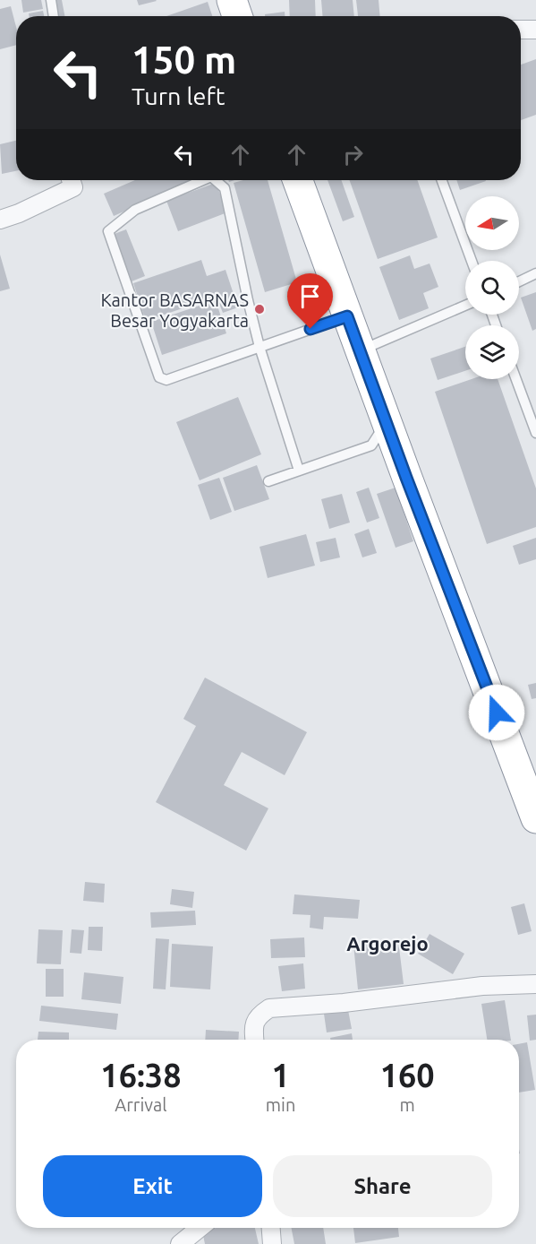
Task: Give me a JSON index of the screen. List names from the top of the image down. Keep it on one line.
{"districts":["Argorejo"],"places":["Kantor BASARNAS Besar Yogyakarta"],"north":"left","page":{"turn":["150 m","Turn left"],"eta":["16:38","Arrival","1","min","160","m"],"buttons":["Exit","Share"]}}
